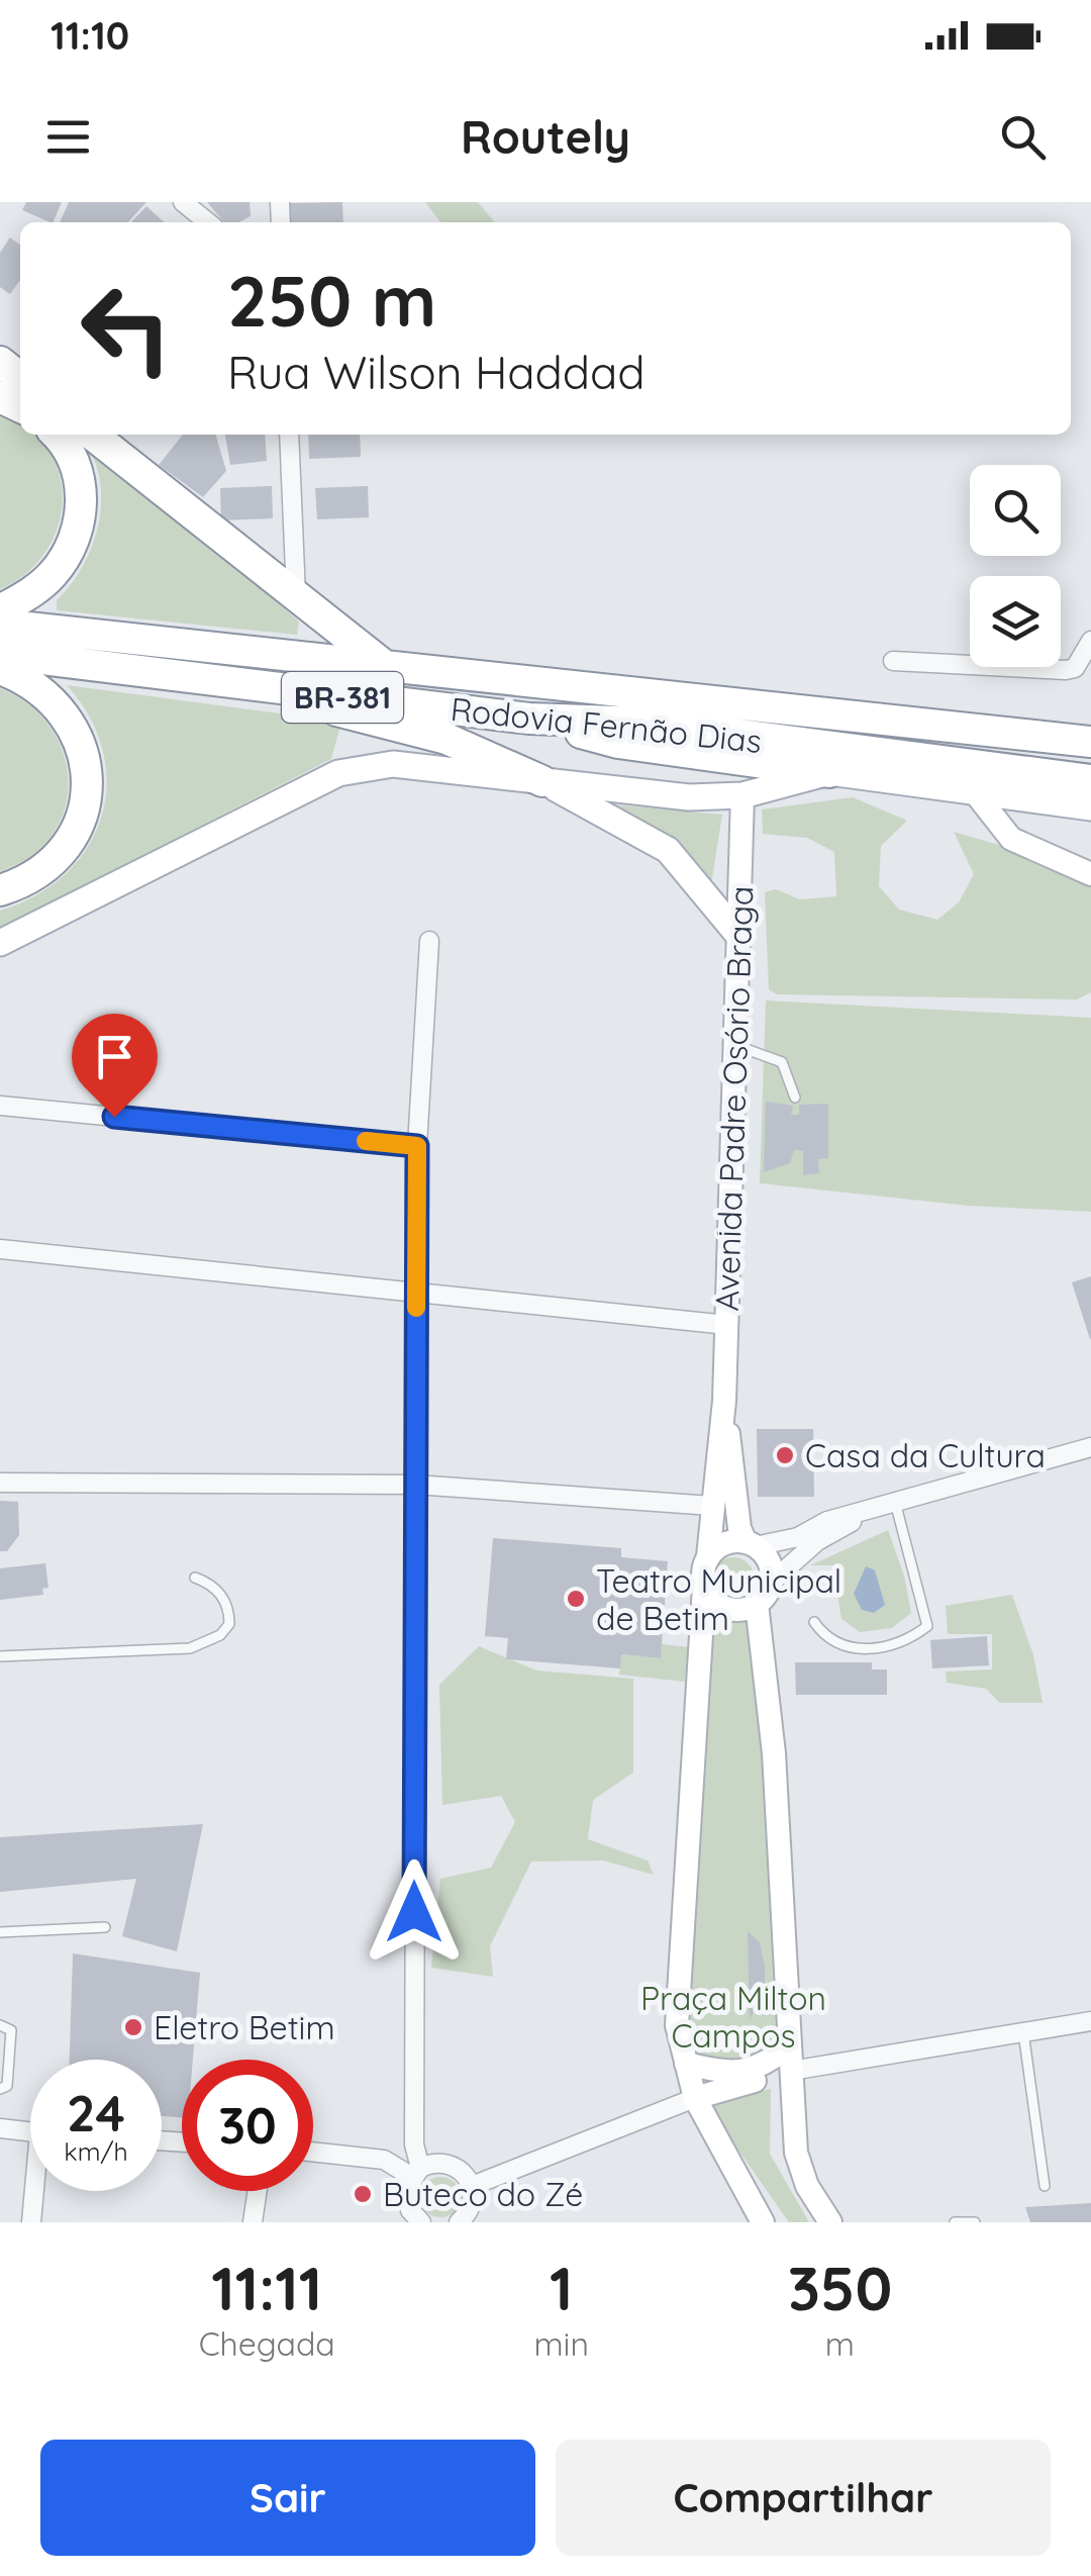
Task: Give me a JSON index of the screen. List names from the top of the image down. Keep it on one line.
{"streets":{"highway":["BR-381","Rodovia Fernão Dias"],"street":["Avenida Padre Osório Braga"]},"parks":["Praça Milton Campos"],"places":["Casa da Cultura","Teatro Municipal de Betim","Eletro Betim","Buteco do Zé"],"page":{"status":"11:10","header":"Routely","turn":["250 m","Rua Wilson Haddad"],"speed":"24 km/h","limit":"30","eta":["11:11","Chegada","1","min","350","m"],"buttons":["Sair","Compartilhar"]}}
